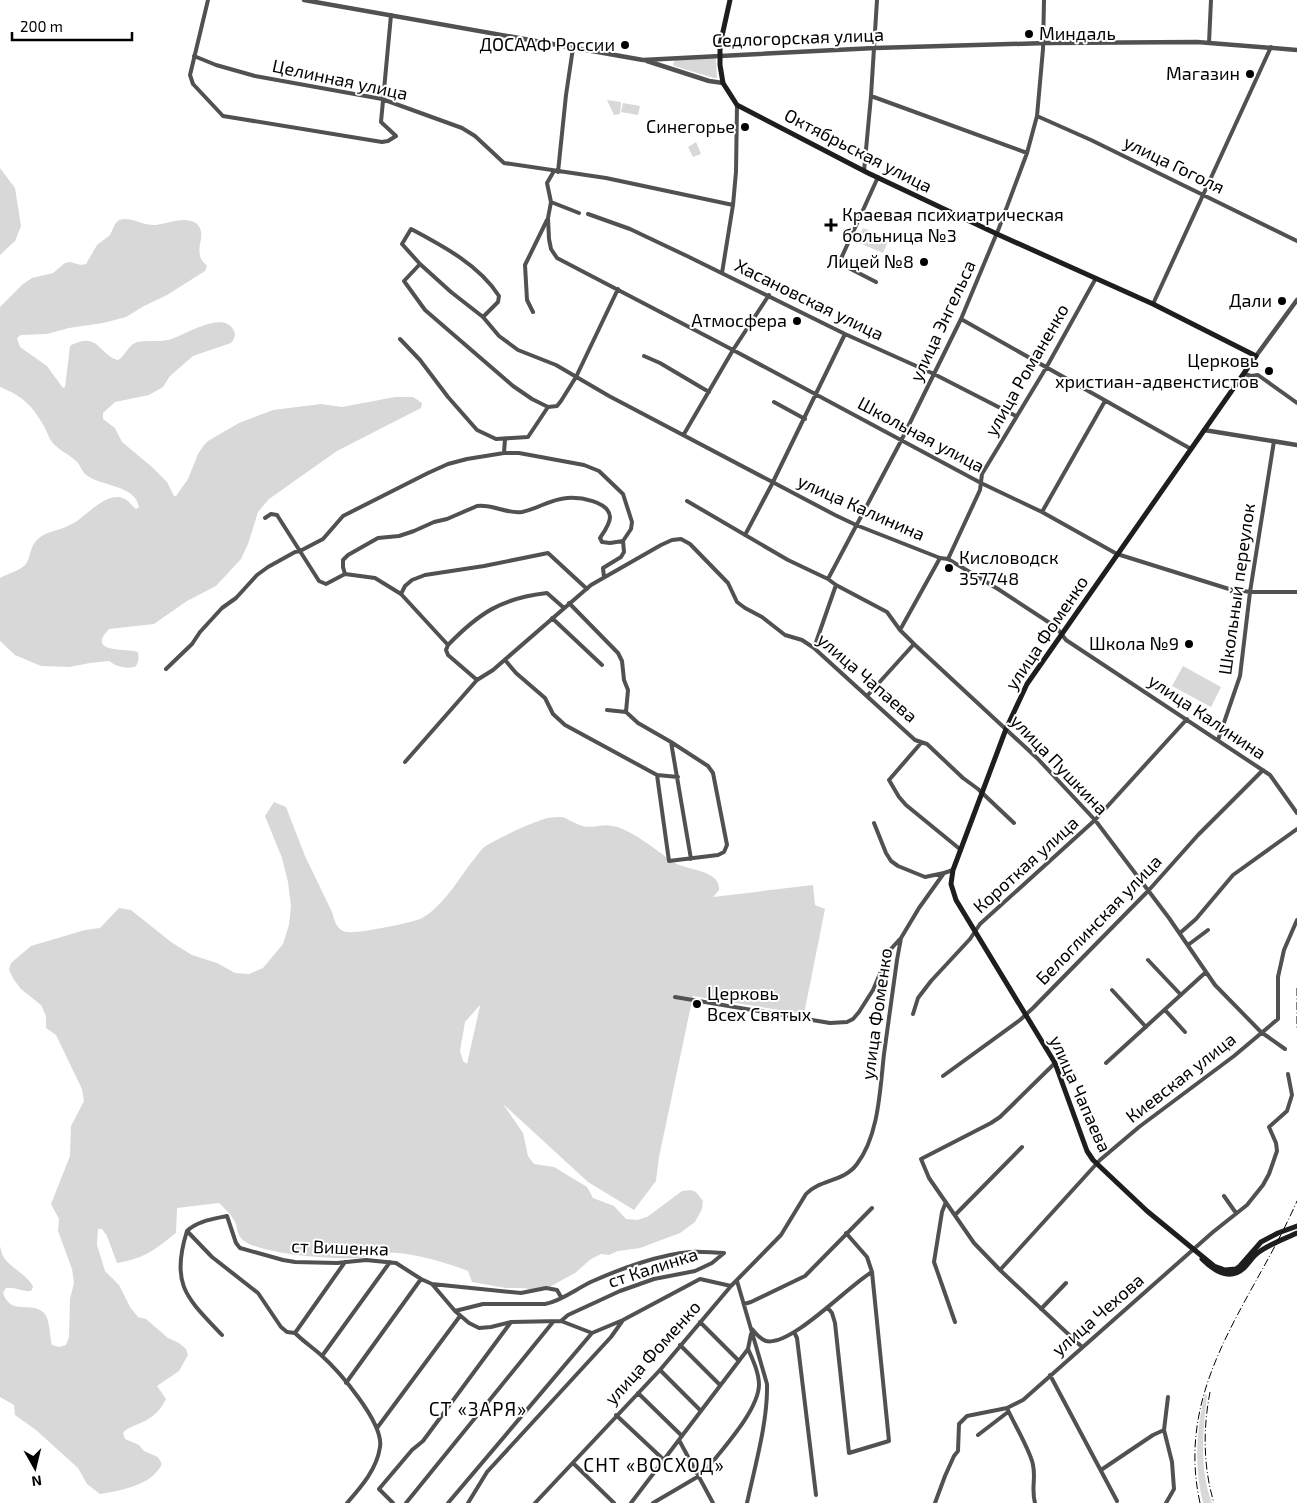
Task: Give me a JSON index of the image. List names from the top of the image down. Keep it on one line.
{"streets":{"main road":["Октябрьская улица","улица Фоменко","улица Чапаева"],"street":["Седлогорская улица","Целинная улица","улица Гоголя","Хасановская улица","улица Энгельса","улица Романенко","Школьная улица","улица Калинина","Школьный переулок","улица Пушкина","Короткая улица","Белоглинская улица","Киевская улица","ст Вишенка","ст Калинка","улица Чехова"]},"crossings":[["Седлогорская улица","улица Энгельса"],["Октябрьская улица","улица Энгельса"],["Октябрьская улица","улица Романенко"],["Октябрьская улица","улица Фоменко"],["улица Гоголя","улица Энгельса"],["Хасановская улица","улица Энгельса"],["Хасановская улица","улица Романенко"],["улица Энгельса","Школьная улица"],["улица Энгельса","улица Калинина"],["улица Энгельса","улица Пушкина"],["улица Романенко","Школьная улица"],["улица Романенко","улица Калинина"],["Школьная улица","Школьный переулок"],["Школьная улица","улица Фоменко"],["улица Калинина","Школьный переулок"],["улица Калинина","улица Фоменко"],["улица Калинина","Короткая улица"],["улица Калинина","Белоглинская улица"],["улица Фоменко","улица Чапаева"],["улица Фоменко","улица Пушкина"],["улица Чапаева","Короткая улица"],["улица Чапаева","Белоглинская улица"],["улица Чапаева","Киевская улица"],["улица Чапаева","улица Чехова"],["улица Пушкина","Короткая улица"],["улица Пушкина","Белоглинская улица"],["улица Пушкина","Киевская улица"],["ст Вишенка","ст Калинка"]],"districts":["СТ «ЗАРЯ»","СНТ «ВОСХОД»"],"places":{"other":["Миндаль","ДОСААФ России","Магазин","Синегорье","Лицей №8","Дали","Атмосфера","Церковь христиан-адвенстистов","Кисловодск 357748","Школа №9","Церковь Всех Святых"],"health":["Краевая психиатрическая больница №3"]},"scale_bar":"200 m","north":"bottom"}
